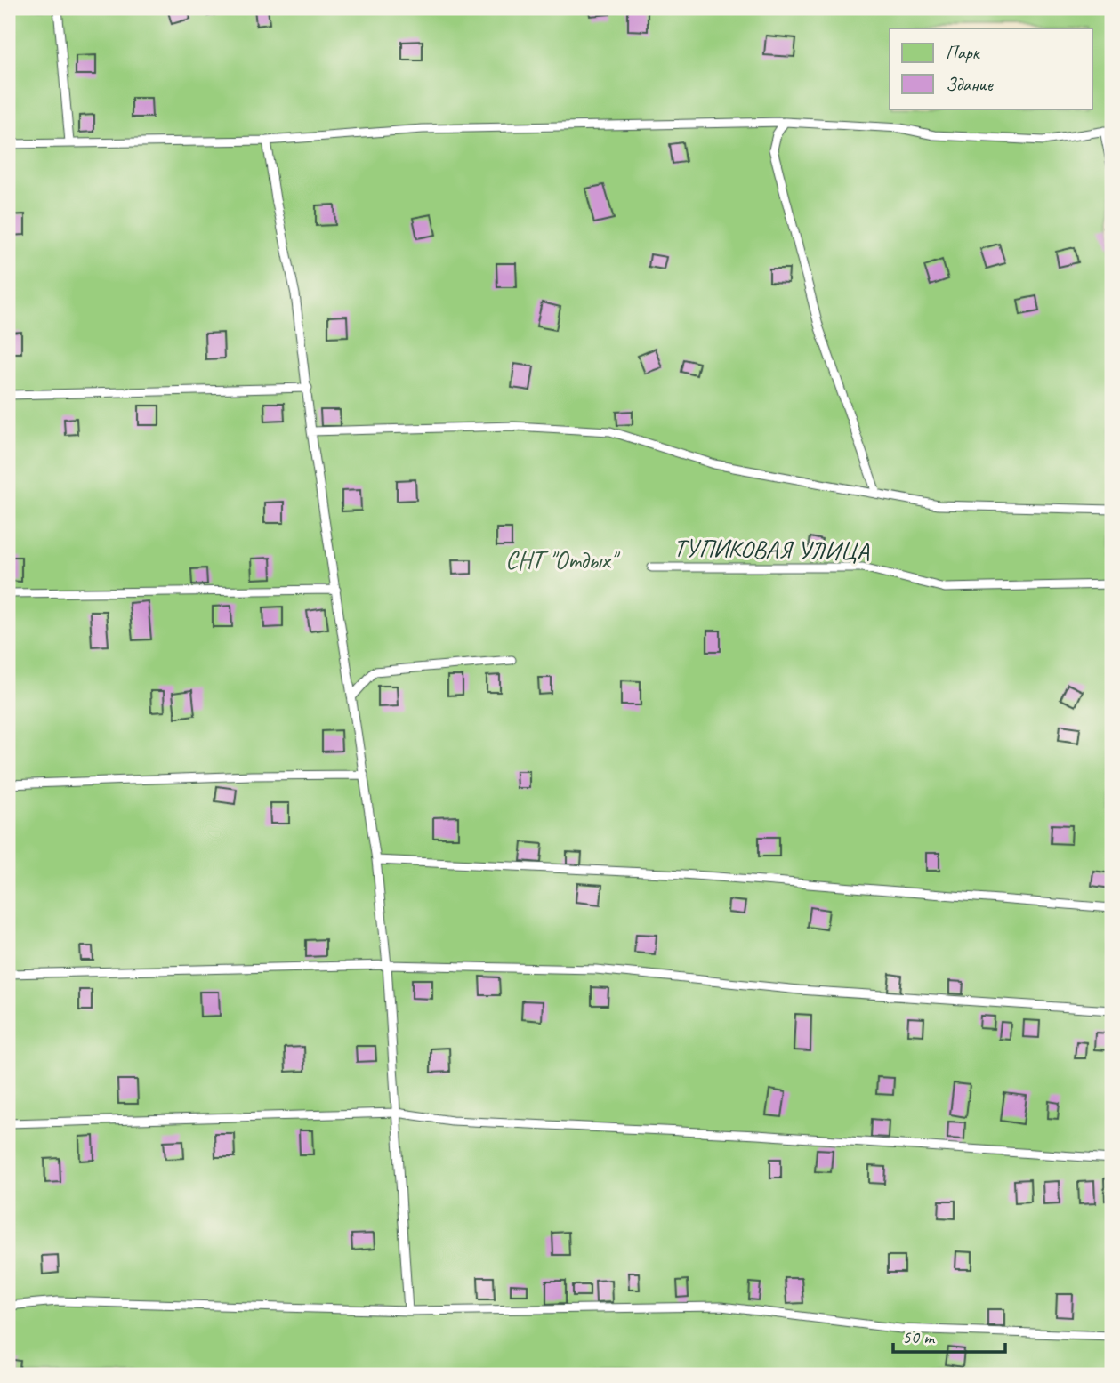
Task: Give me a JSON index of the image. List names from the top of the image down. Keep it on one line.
{"streets":{"lane":["ТУПИКОВАЯ УЛИЦА"]},"parks":["СНТ \"Отдых\""],"legend":["Парк","Здание"],"scale_bar":"50 m"}
